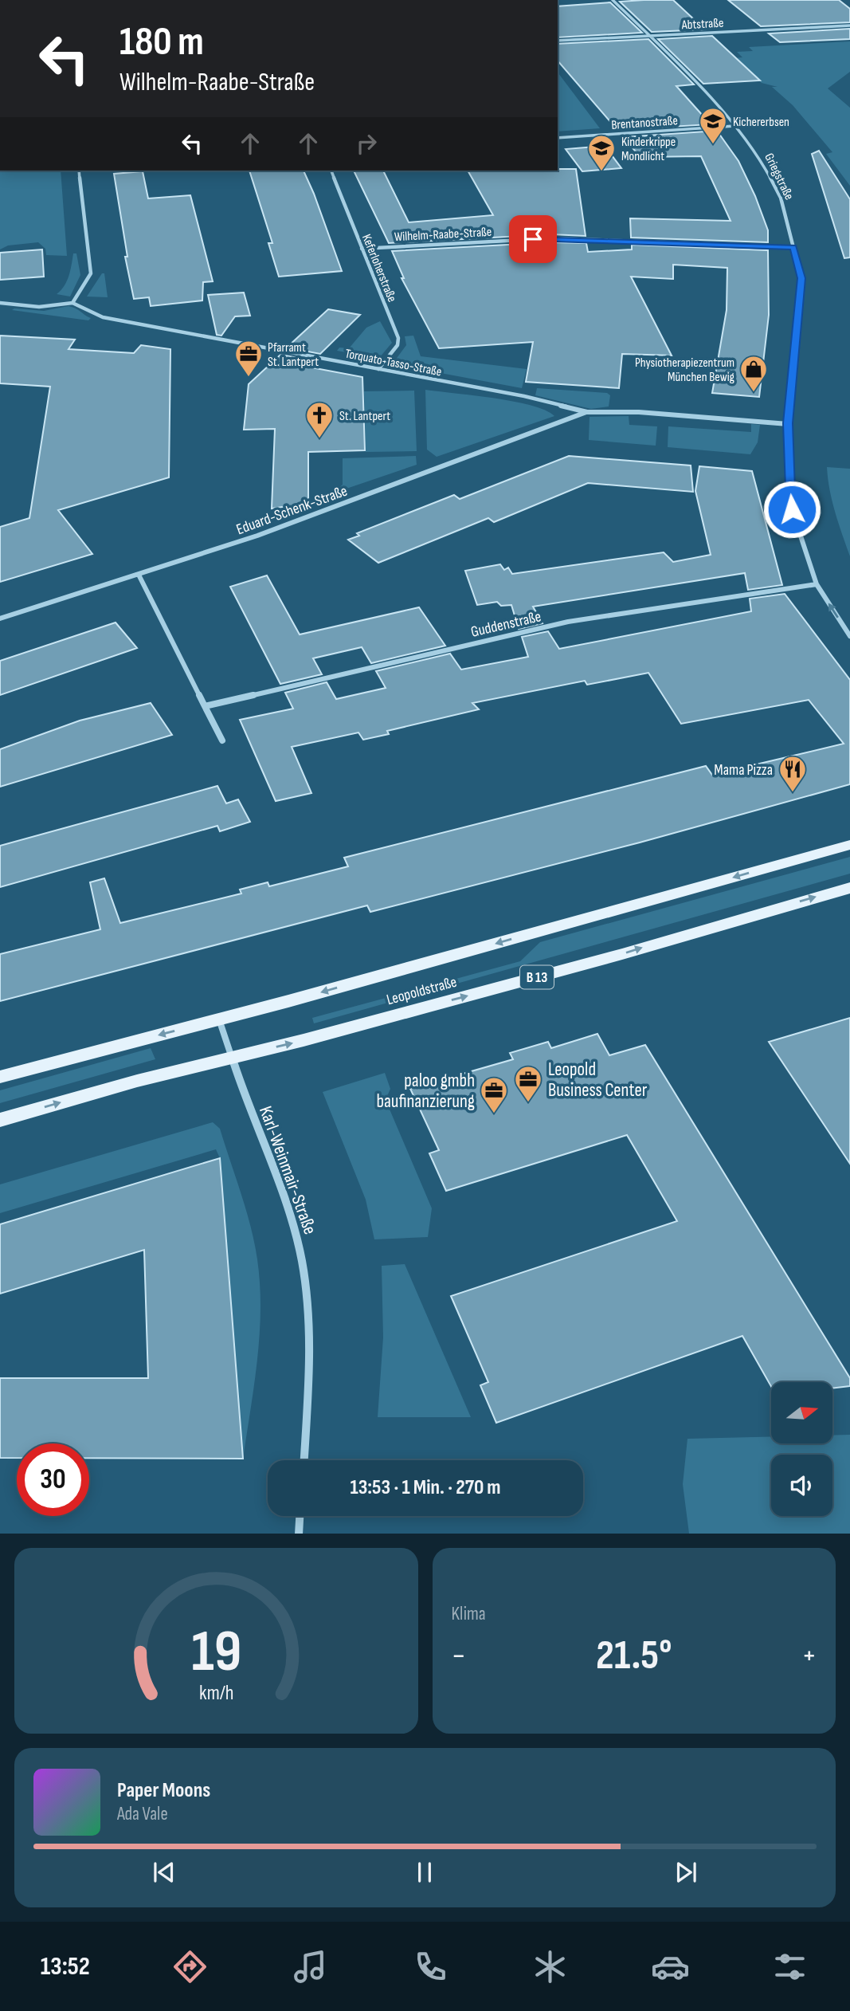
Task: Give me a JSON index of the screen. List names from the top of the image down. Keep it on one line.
{"streets":{"main road":["B 13","Leopoldstraße"],"street":["Abtstraße","Brentanostraße","Griegstraße","Wilhelm-Raabe-Straße","Keferloherstraße","Torquato-Tasso-Straße","Eduard-Schenk-Straße","Guddenstraße","Karl-Weinmair-Straße"]},"crossings":[["Abtstraße","Griegstraße"],["Brentanostraße","Griegstraße"],["Griegstraße","Wilhelm-Raabe-Straße"],["Griegstraße","Torquato-Tasso-Straße"],["Griegstraße","Guddenstraße"],["Wilhelm-Raabe-Straße","Keferloherstraße"],["Keferloherstraße","Torquato-Tasso-Straße"],["Torquato-Tasso-Straße","Eduard-Schenk-Straße"],["Leopoldstraße","Karl-Weinmair-Straße"]],"places":{"school or university":["Kichererbsen","Kinderkrippe Mondlicht"],"office":["Pfarramt St. Lantpert","Leopold Business Center","paloo gmbh baufinanzierung"],"shop":["Physiotherapiezentrum München Bewig"],"church":["St. Lantpert"],"restaurant":["Mama Pizza"]},"north":"right","page":{"turn":["180 m","Wilhelm-Raabe-Straße"],"limit":"30","trip":"13:53 · 1 Min. · 270 m","tile":"Klima","heat":["−","21.5°","+"],"song":["Paper Moons","Ada Vale"],"tabs":"13:52","gauge":["19","km/h"]}}
